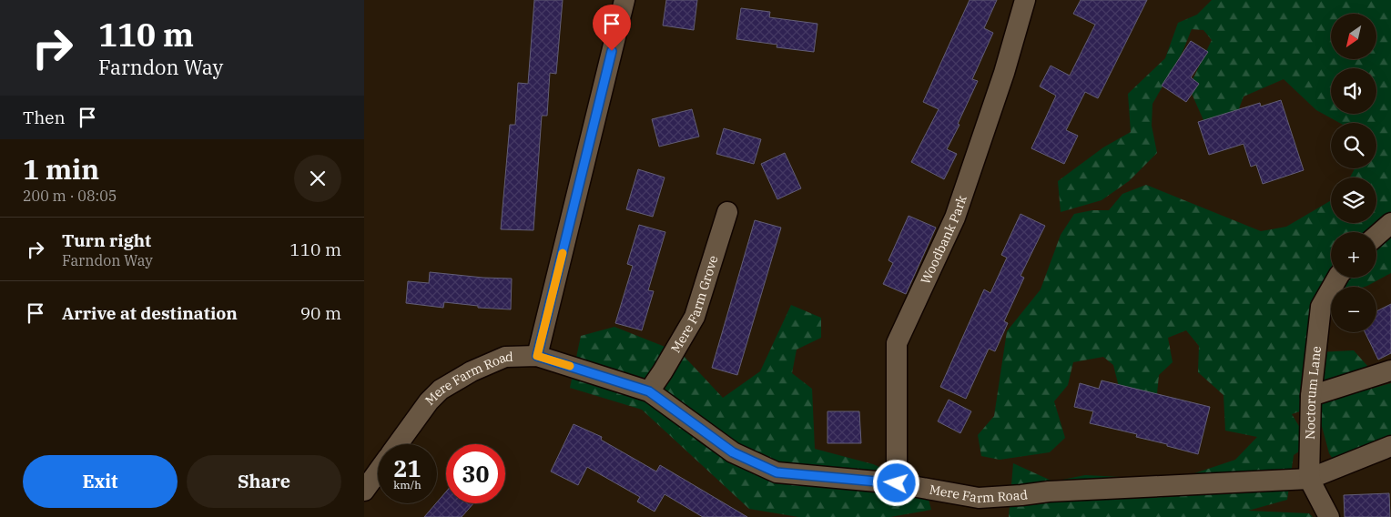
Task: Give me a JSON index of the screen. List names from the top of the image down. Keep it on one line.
{"streets":{"street":["Woodbank Park","Mere Farm Grove","Mere Farm Road","Noctorum Lane"]},"crossings":[["Woodbank Park","Mere Farm Road"],["Mere Farm Grove","Mere Farm Road"],["Mere Farm Road","Noctorum Lane"]],"north":"bottom left","page":{"turn":["110 m","Farndon Way"],"map_buttons":["+","−"],"then":"Then","heading":["1 min","200 m · 08:05"],"list":[{"name":"Turn right","note":"Farndon Way","value":"110 m"},{"name":"Arrive at destination","value":"90 m"}],"speed":"21 km/h","limit":"30","buttons":["Exit","Share"]}}
